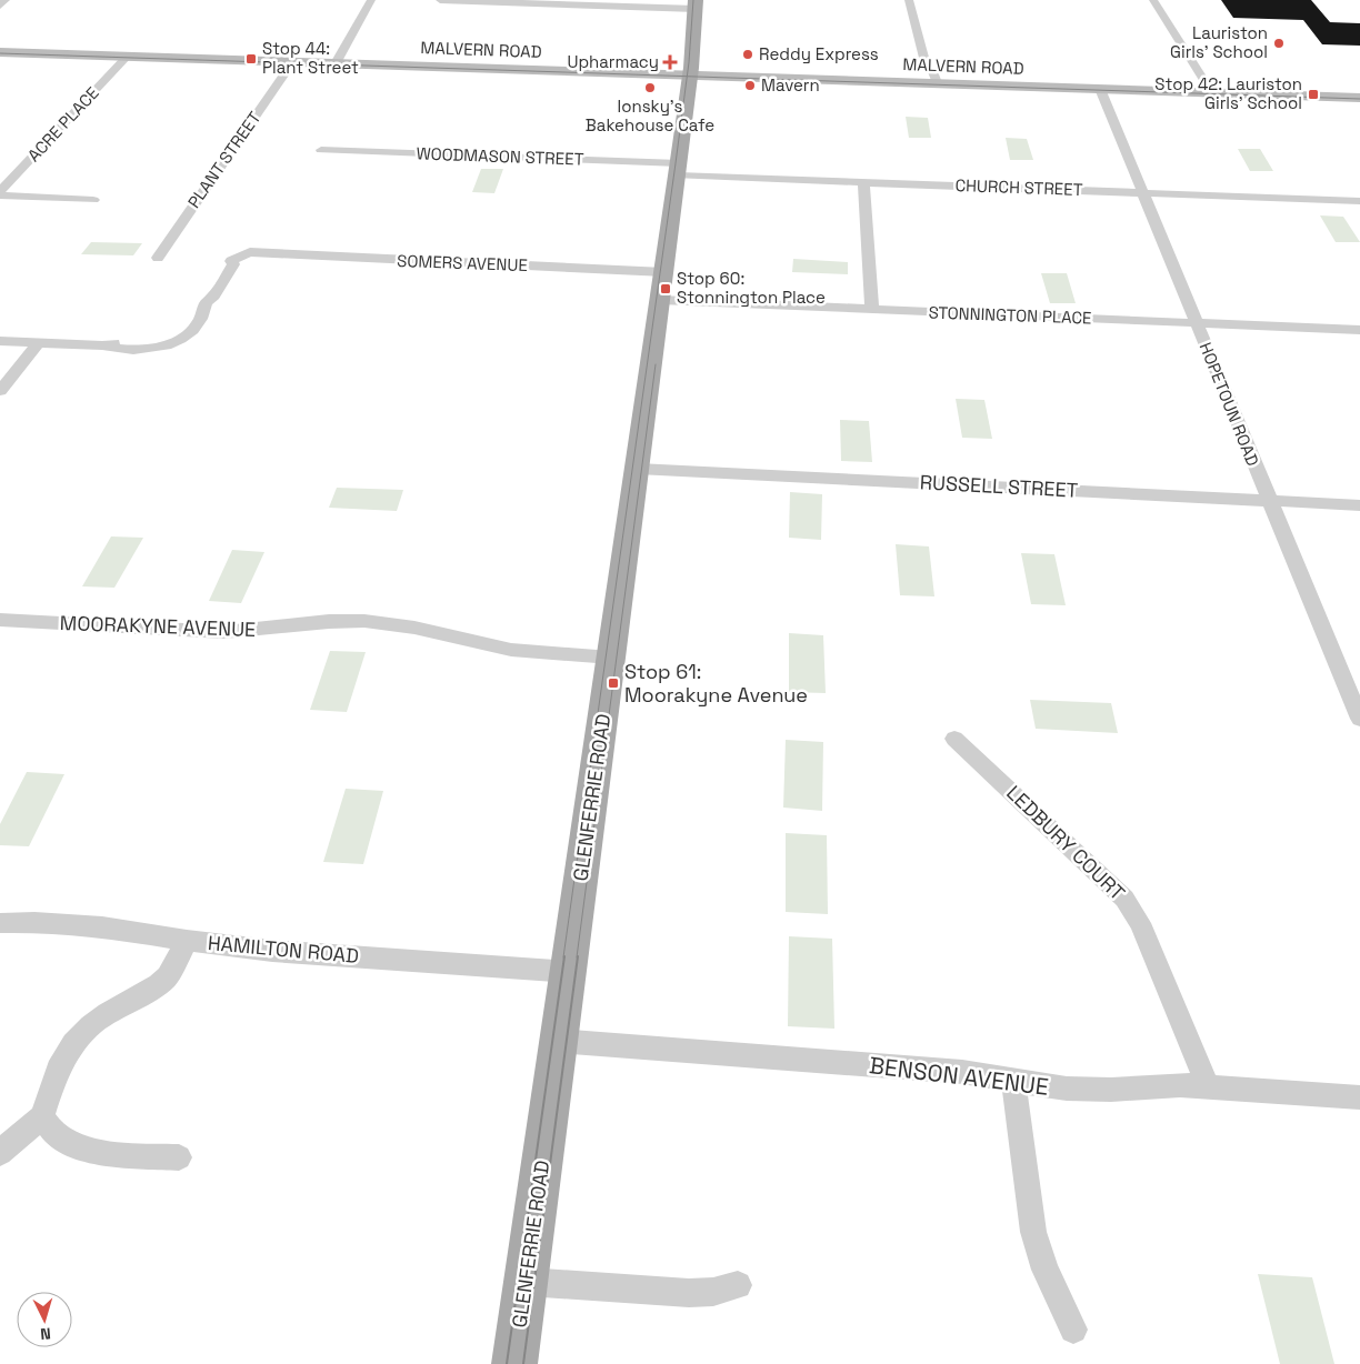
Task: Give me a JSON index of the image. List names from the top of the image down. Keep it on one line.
{"streets":{"main road":["MALVERN ROAD","GLENFERRIE ROAD"],"street":["ACRE PLACE","WOODMASON STREET","PLANT STREET","CHURCH STREET","SOMERS AVENUE","STONNINGTON PLACE","HOPETOUN ROAD","RUSSELL STREET","MOORAKYNE AVENUE","LEDBURY COURT","HAMILTON ROAD","BENSON AVENUE"]},"crossings":[["MALVERN ROAD","ACRE PLACE"],["MALVERN ROAD","PLANT STREET"],["MALVERN ROAD","HOPETOUN ROAD"],["MALVERN ROAD","GLENFERRIE ROAD"],["WOODMASON STREET","CHURCH STREET"],["WOODMASON STREET","GLENFERRIE ROAD"],["CHURCH STREET","HOPETOUN ROAD"],["CHURCH STREET","GLENFERRIE ROAD"],["SOMERS AVENUE","STONNINGTON PLACE"],["SOMERS AVENUE","GLENFERRIE ROAD"],["STONNINGTON PLACE","HOPETOUN ROAD"],["STONNINGTON PLACE","GLENFERRIE ROAD"],["HOPETOUN ROAD","RUSSELL STREET"],["RUSSELL STREET","GLENFERRIE ROAD"],["MOORAKYNE AVENUE","GLENFERRIE ROAD"],["GLENFERRIE ROAD","HAMILTON ROAD"],["GLENFERRIE ROAD","BENSON AVENUE"],["LEDBURY COURT","BENSON AVENUE"]],"places":{"other":["Lauriston Girls' School","Reddy Express","Mavern","Ionsky's Bakehouse Cafe"],"transit":["Stop 44: Plant Street","Stop 42: Lauriston Girls' School","Stop 60: Stonnington Place","Stop 61: Moorakyne Avenue"],"health":["Upharmacy"]},"north":"bottom"}
